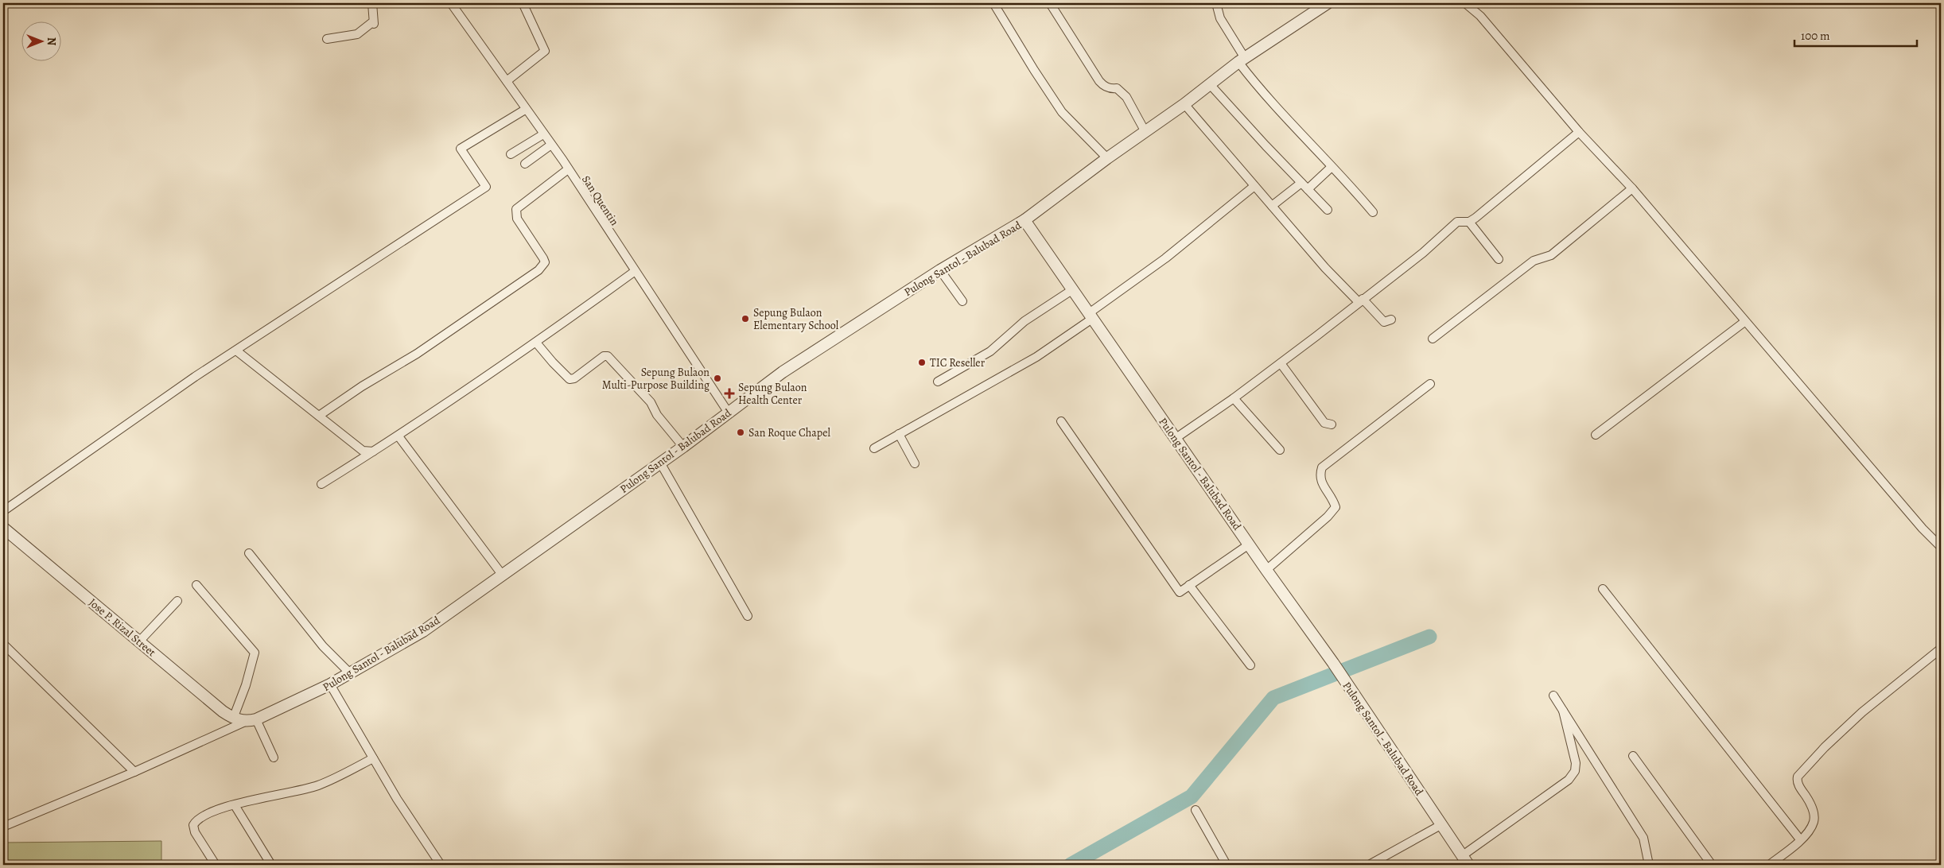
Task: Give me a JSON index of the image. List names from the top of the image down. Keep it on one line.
{"streets":{"street":["San Quentin","Pulong Santol - Balubad Road","Jose P. Rizal Street"]},"crossings":[["San Quentin","Pulong Santol - Balubad Road"],["Pulong Santol - Balubad Road","Jose P. Rizal Street"]],"places":{"other":["Sepung Bulaon Elementary School","TIC Reseller","Sepung Bulaon Multi-Purpose Building","San Roque Chapel"],"health":["Sepung Bulaon Health Center"]},"scale_bar":"100 m","north":"right"}
